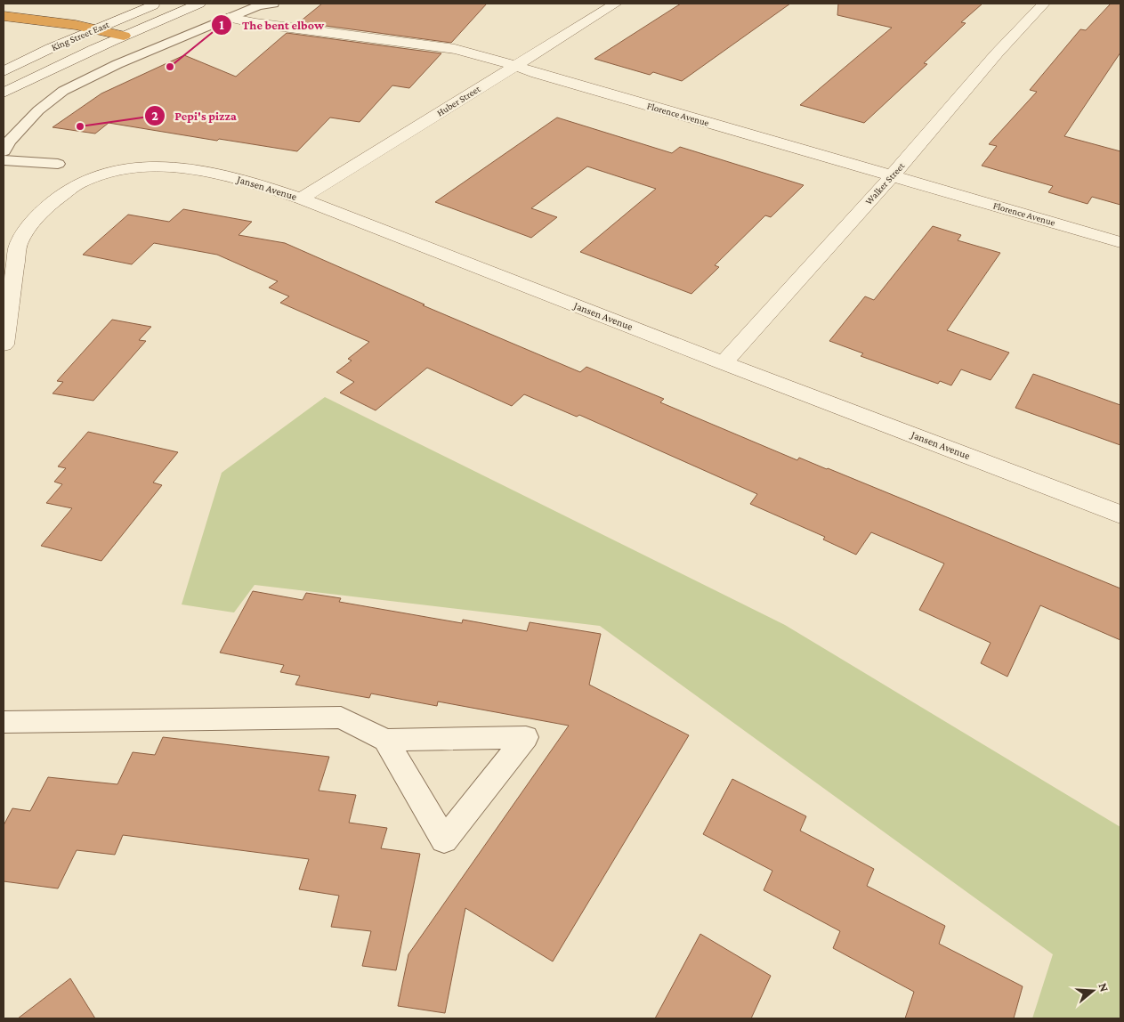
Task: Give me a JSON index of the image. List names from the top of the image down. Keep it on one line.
{"streets":{"street":["King Street East","Huber Street","Florence Avenue","Walker Street","Jansen Avenue"]},"crossings":[["Huber Street","Florence Avenue"],["Huber Street","Jansen Avenue"],["Florence Avenue","Walker Street"],["Walker Street","Jansen Avenue"]],"places":["The bent elbow","Pepi's pizza"],"north":"right"}
